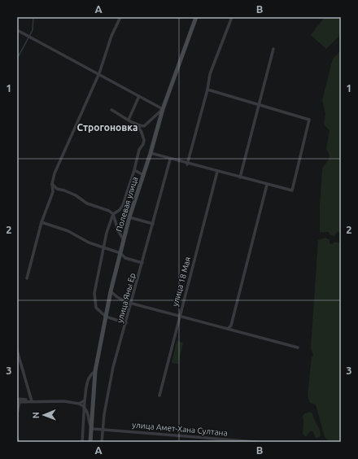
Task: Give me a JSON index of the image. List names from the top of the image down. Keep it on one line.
{"streets":{"main road":["Полевая улица"],"street":["улица 18 Мая","улица Яны Ер","улица Амет-Хана Султана"]},"crossings":[["Полевая улица","улица Амет-Хана Султана"],["улица Яны Ер","улица Амет-Хана Султана"]],"districts":["Строгоновка"],"north":"left","grid":{"columns":["A","B"],"rows":["1","2","3"]}}
